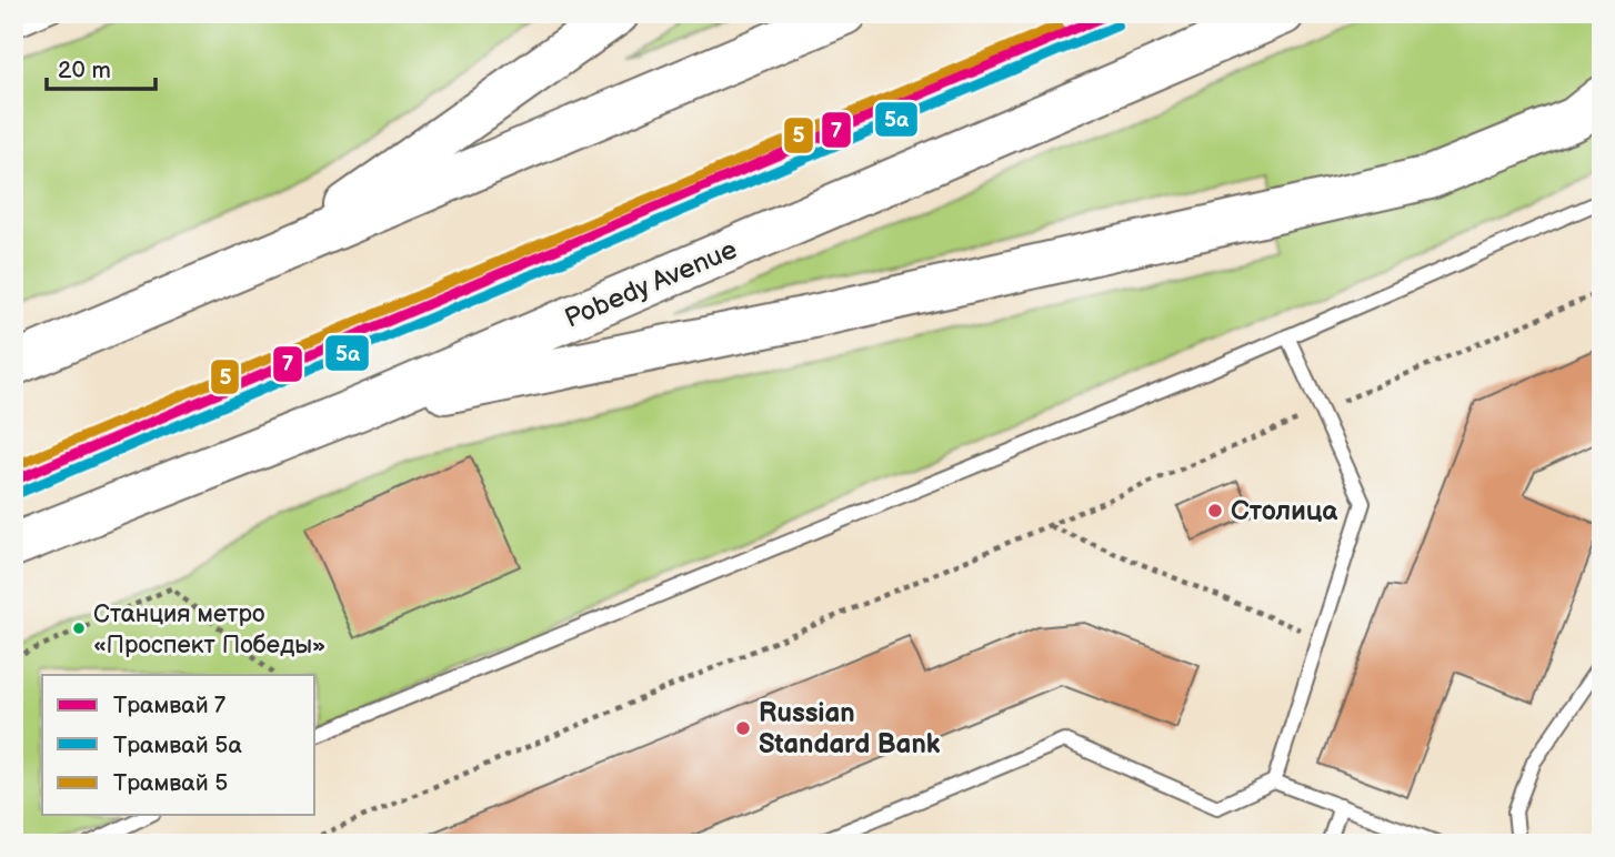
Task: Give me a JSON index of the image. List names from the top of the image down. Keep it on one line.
{"streets":{"main road":["Pobedy Avenue"]},"places":["Столица","Станция метро «Проспект Победы»","Russian Standard Bank"],"lines":["tram line 7","tram line 5а","tram line 5"],"legend":["Трамвай 7","Трамвай 5а","Трамвай 5"],"scale_bar":"20 m"}
